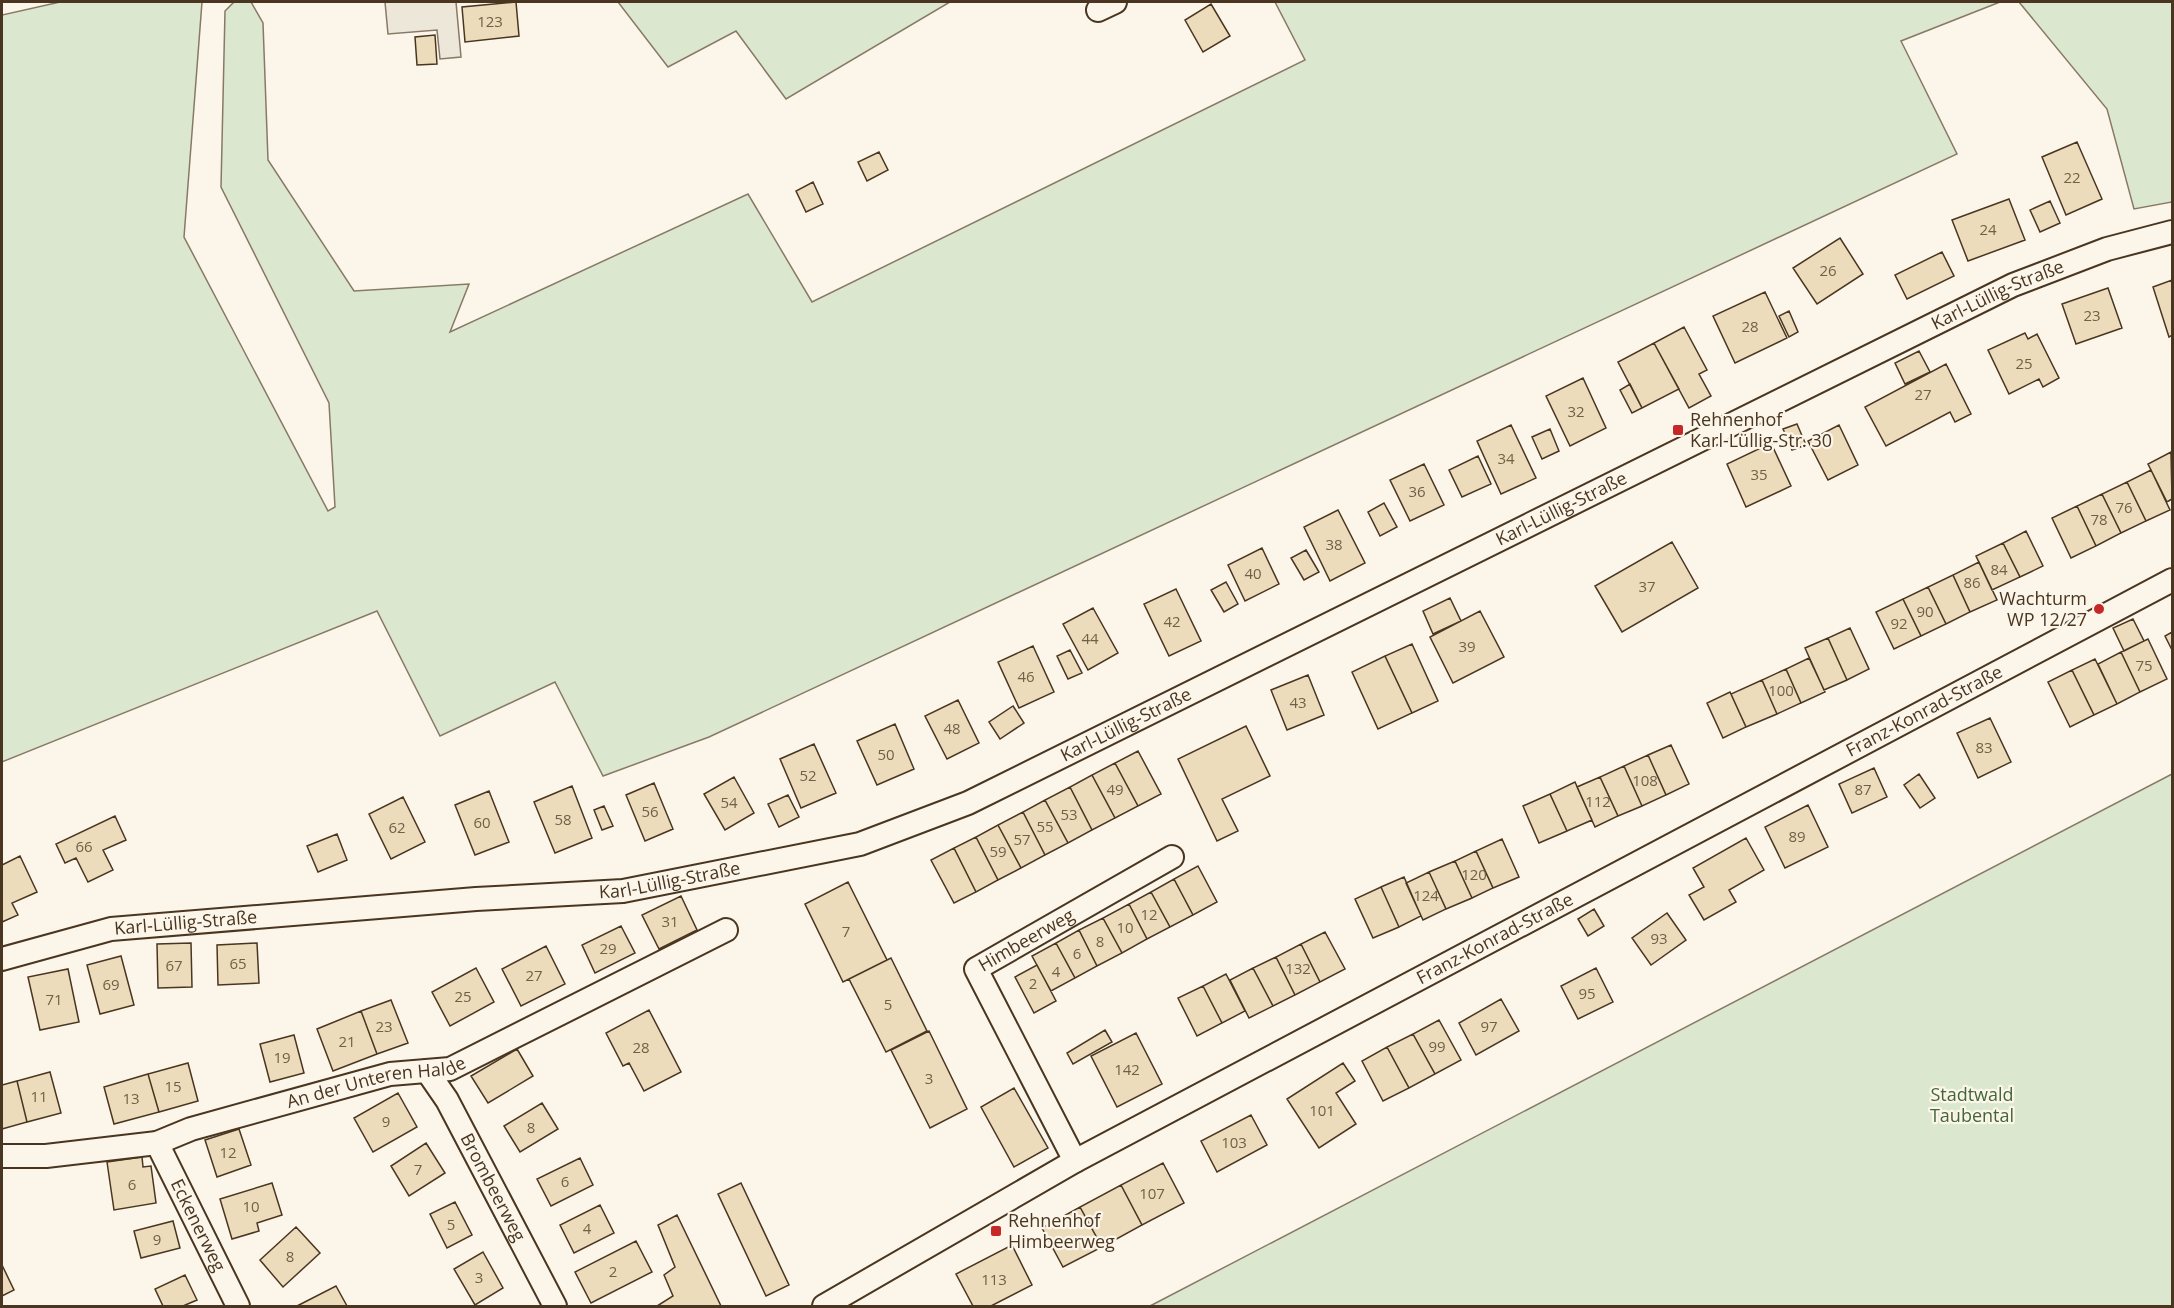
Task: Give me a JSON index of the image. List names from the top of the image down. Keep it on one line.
{"streets":{"street":["Karl-Lüllig-Straße","Franz-Konrad-Straße","Himbeerweg","An der Unteren Halde","Brombeerweg","Eckenerweg"]},"crossings":[["Franz-Konrad-Straße","Himbeerweg"],["An der Unteren Halde","Brombeerweg"],["An der Unteren Halde","Eckenerweg"]],"parks":["Stadtwald Taubental"],"places":{"transit":["Rehnenhof Karl-Lüllig-Str. 30","Rehnenhof Himbeerweg"],"other":["Wachturm WP 12/27"]},"house_numbers":["123","22","24","26","23","28","25","27","32","34","35","36","76","78","38","84","40","86","37","90","42","92","44","39","75","46","100","43","48","83","50","52","108","49","87","112","54","56","53","58","60","55","62","89","57","66","59","120","124","12","31","10","7","93","8","29","6","65","67","132","4","27","2","69","95","25","71","5","23","97","21","99","28","19","142","3","15","11","13","101","9","8","103","12","7","6","6","107","10","5","4","9","8","2","3","113"]}
